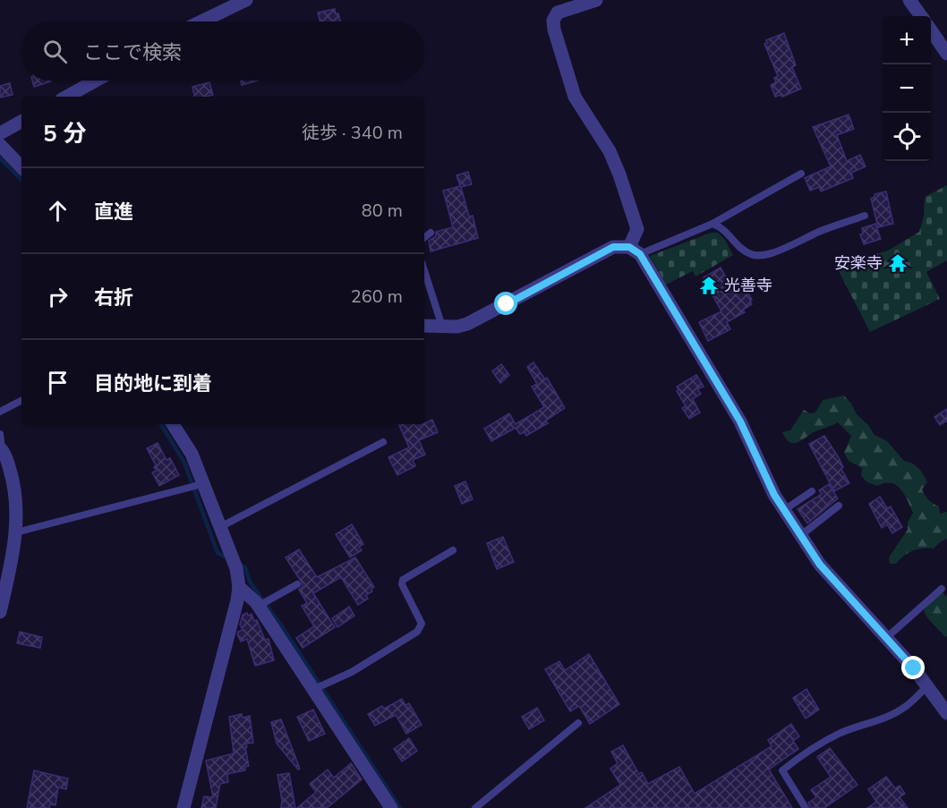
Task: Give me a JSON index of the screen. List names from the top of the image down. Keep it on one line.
{"places":{"temple":["安楽寺","光善寺"]},"page":{"map_buttons":["+","−"],"search":"ここで検索","heading":["5 分","徒歩 · 340 m"],"list":[["直進","80 m"],["右折","260 m"],"目的地に到着"]}}
